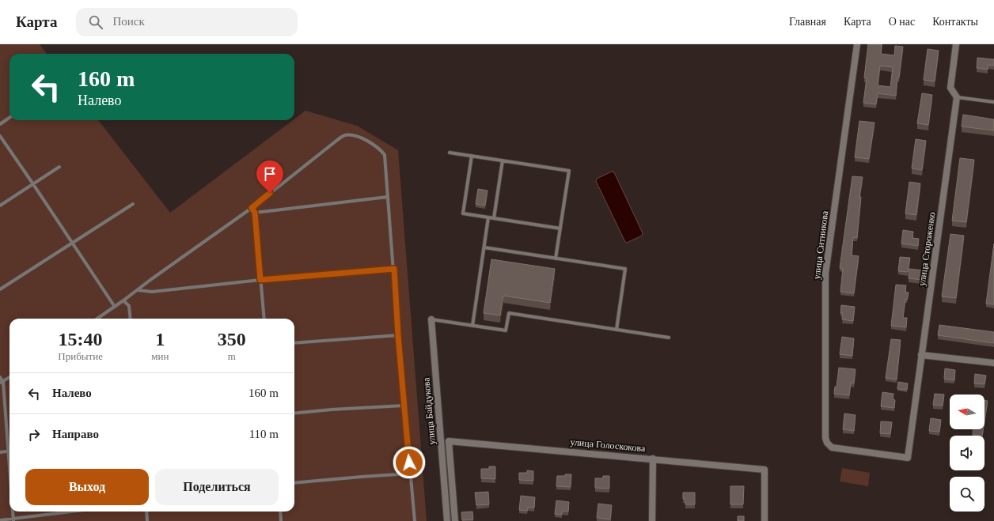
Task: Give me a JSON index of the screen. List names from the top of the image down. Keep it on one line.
{"streets":{"street":["улица Ситникова","улица Стороженко","улица Байдукова","улица Голоскокова"]},"crossings":[["улица Ситникова","улица Стороженко"],["улица Байдукова","улица Голоскокова"]],"north":"left","page":{"header":"Карта","search":"Поиск","nav":["Главная","Карта","О нас","Контакты"],"turn":["160 m","Налево"],"eta":["15:40","Прибытие","1","мин","350","m"],"list":[{"name":"Налево","value":"160 m"},{"name":"Направо","value":"110 m"}],"buttons":["Выход","Поделиться"]}}
